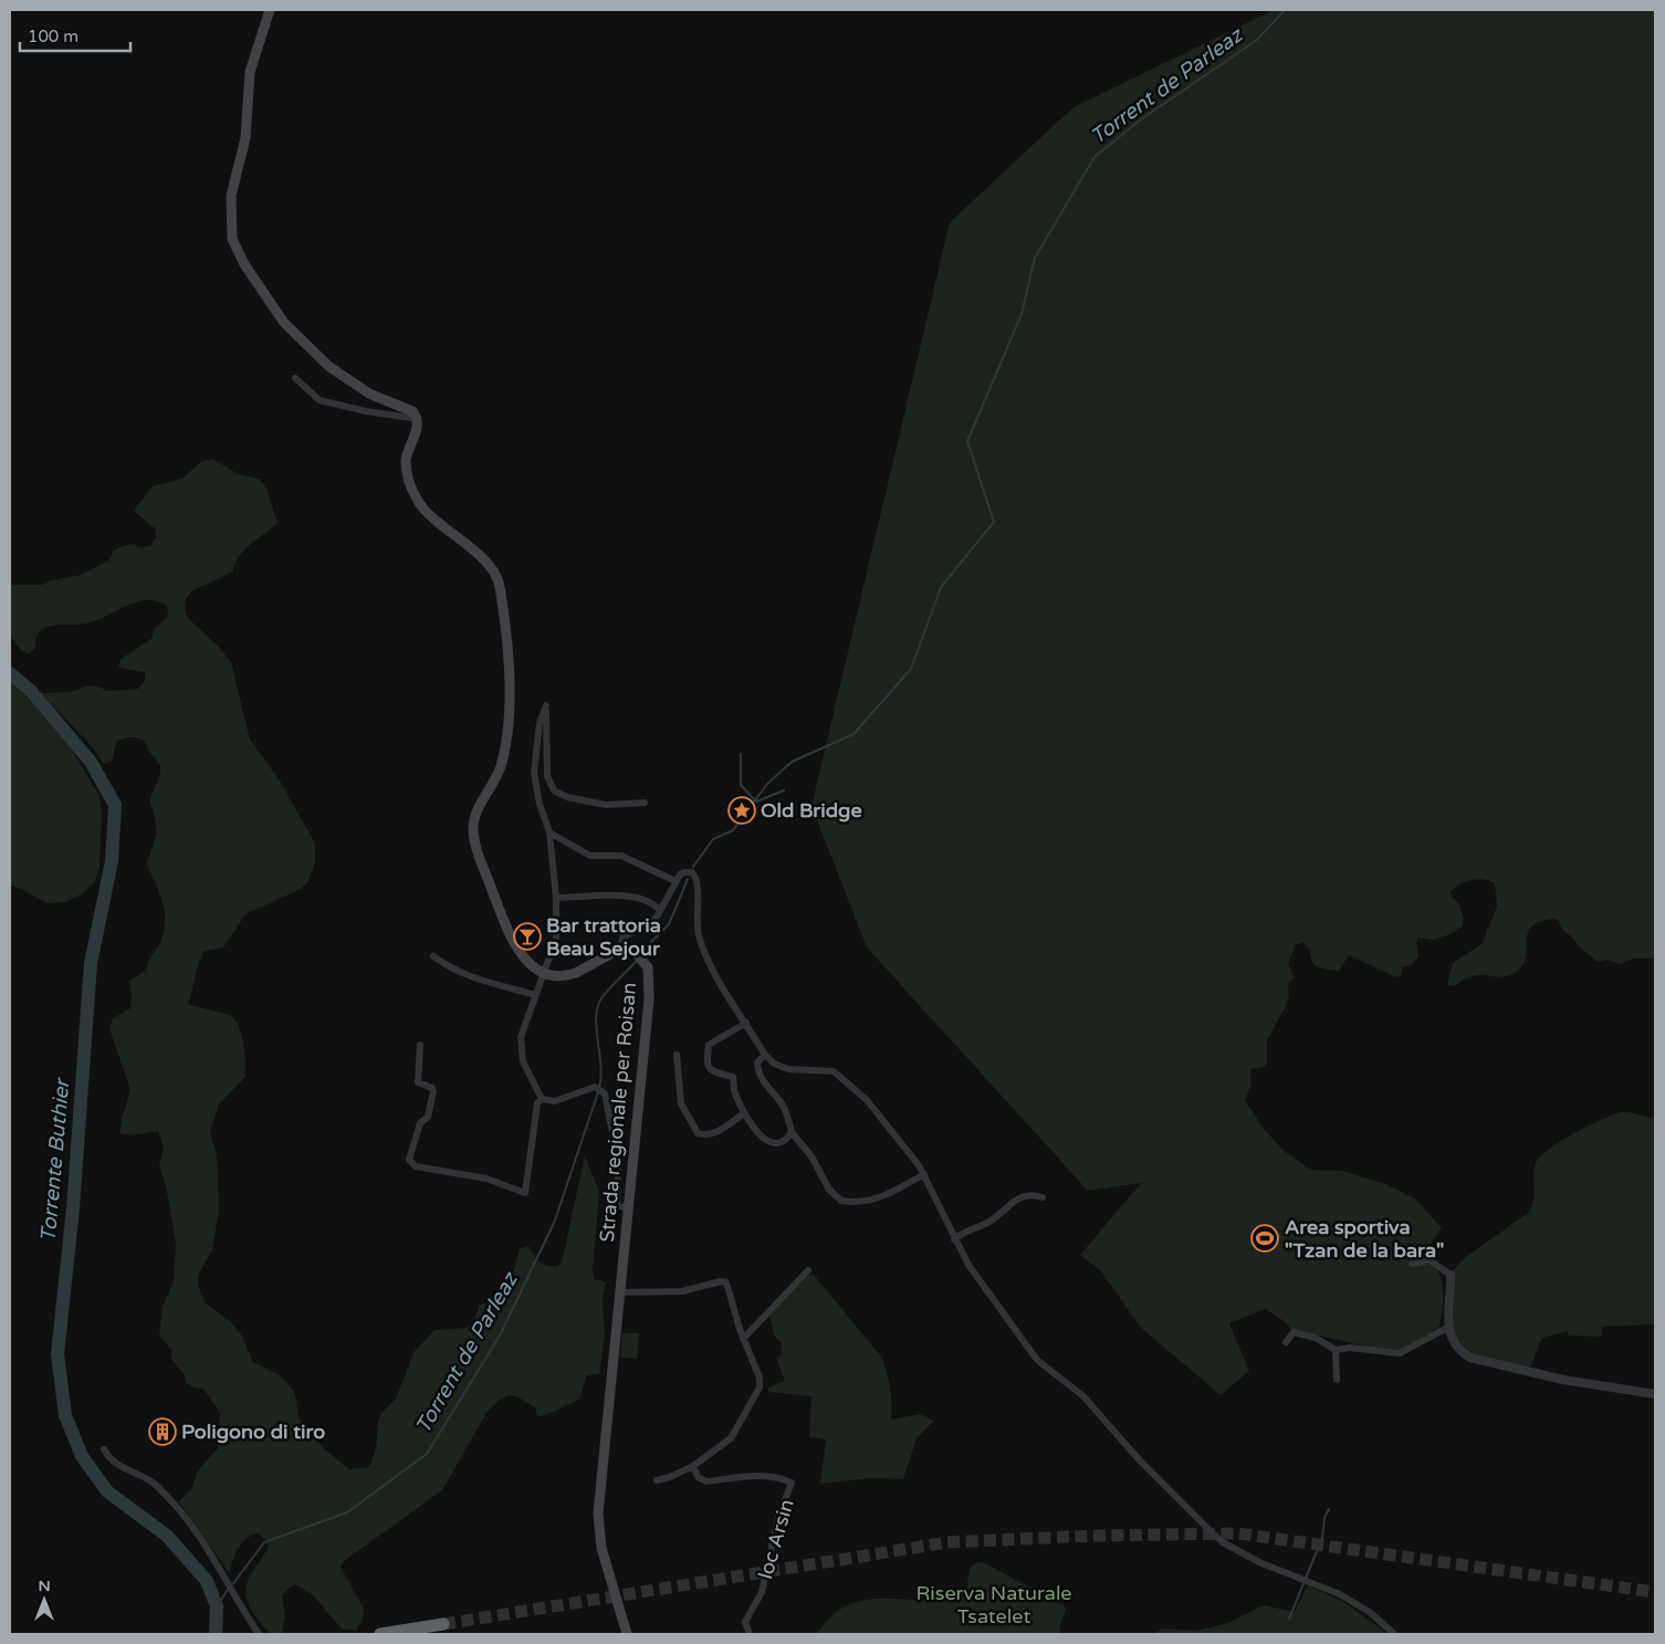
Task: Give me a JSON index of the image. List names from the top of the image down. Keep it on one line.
{"streets":{"main road":["Strada regionale per Roisan"],"street":["loc Arsin"]},"water":["Torrent de Parleaz","Torrente Buthier"],"parks":["Riserva Naturale Tsatelet"],"places":{"place":["Old Bridge"],"bar":["Bar trattoria Beau Sejour"],"sports":["Area sportiva \"Tzan de la bara\""],"building":["Poligono di tiro"]},"scale_bar":"100 m","north":"top"}
